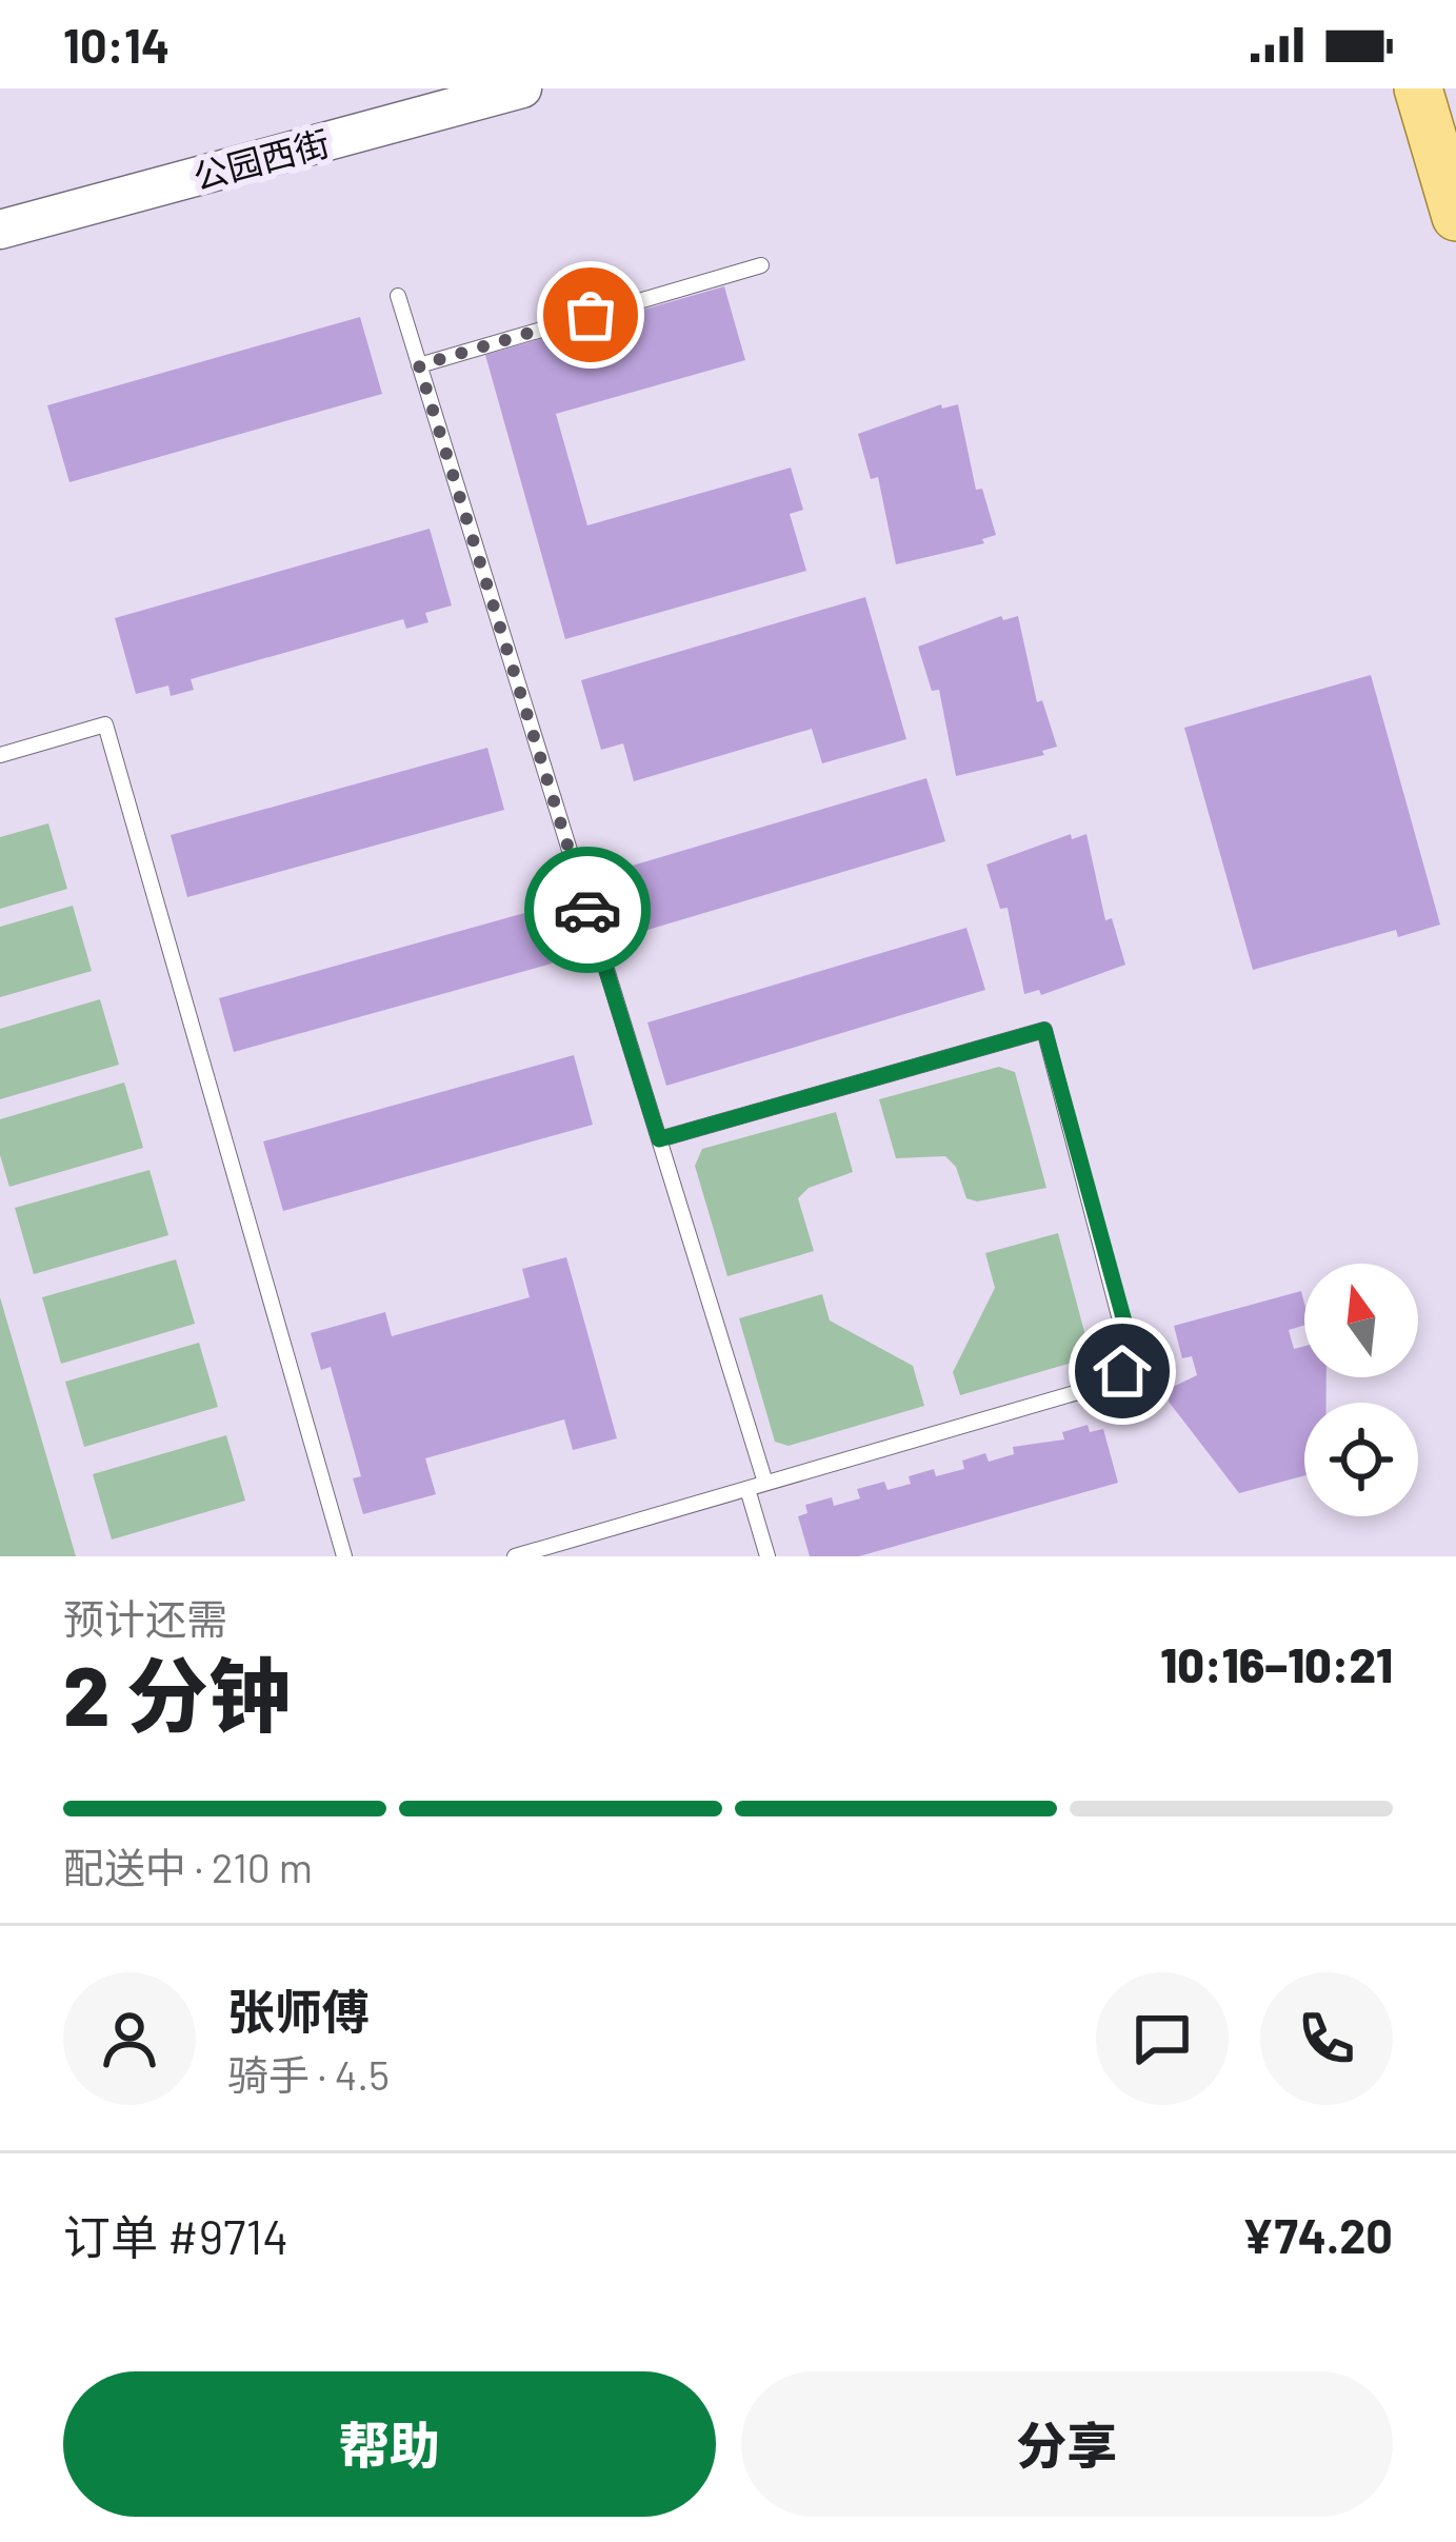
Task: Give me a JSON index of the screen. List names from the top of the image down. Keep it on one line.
{"streets":{"street":["公园西街"]},"north":"top","page":{"status":"10:14","heading":["2 分钟","预计还需","10:16–10:21"],"panel":["张师傅","骑手 · 4.5","订单 #9714","¥74.20"],"bar":"配送中 · 210 m","buttons":["帮助","分享"]}}
